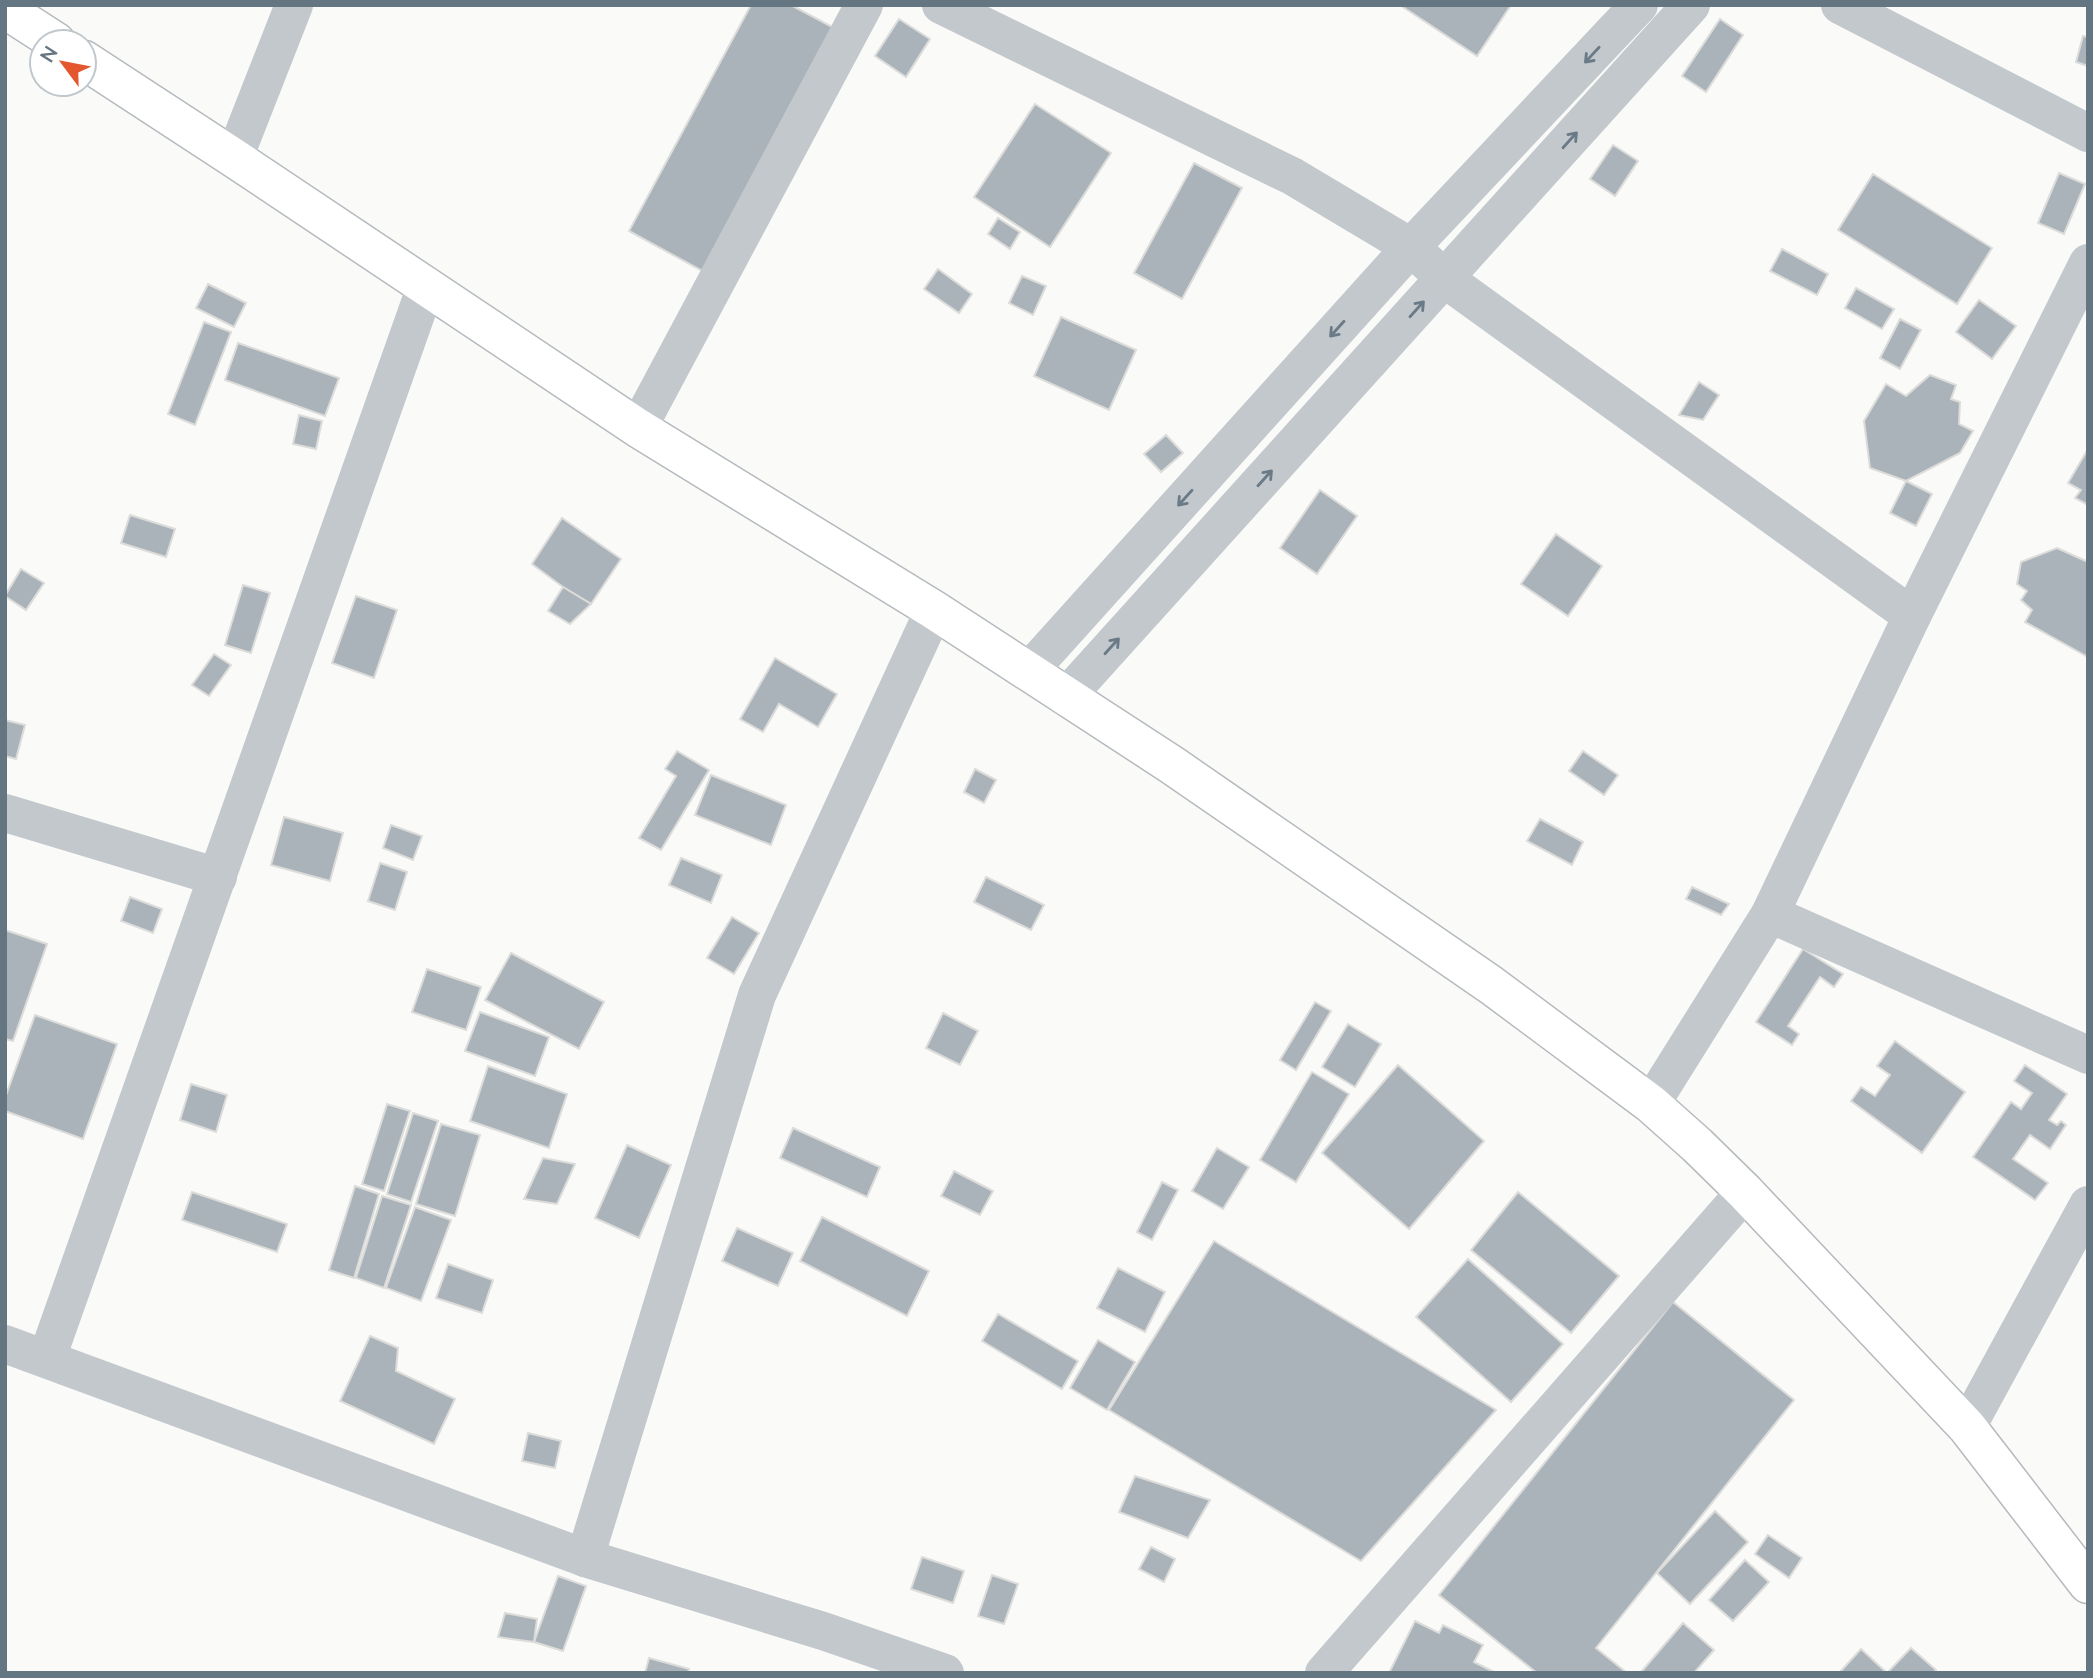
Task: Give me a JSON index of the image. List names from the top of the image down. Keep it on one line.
{"north":"top left"}
